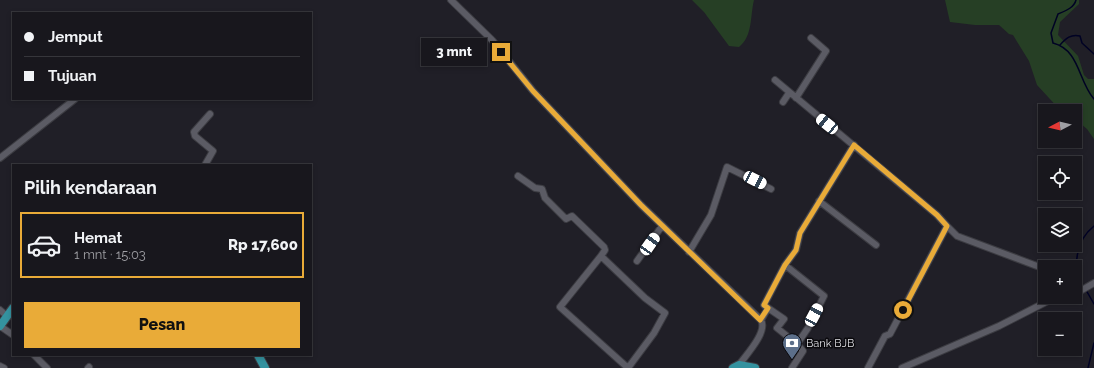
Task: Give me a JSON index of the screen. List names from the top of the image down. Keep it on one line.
{"places":{"bank":["Bank BJB"]},"north":"left","page":{"banner":["Jemput","Tujuan"],"bubble":"3 mnt","map_buttons":["+","−"],"heading":"Pilih kendaraan","list":[{"name":"Hemat","note":"1 mnt · 15:03","value":"Rp 17,600"}],"buttons":"Pesan"}}
